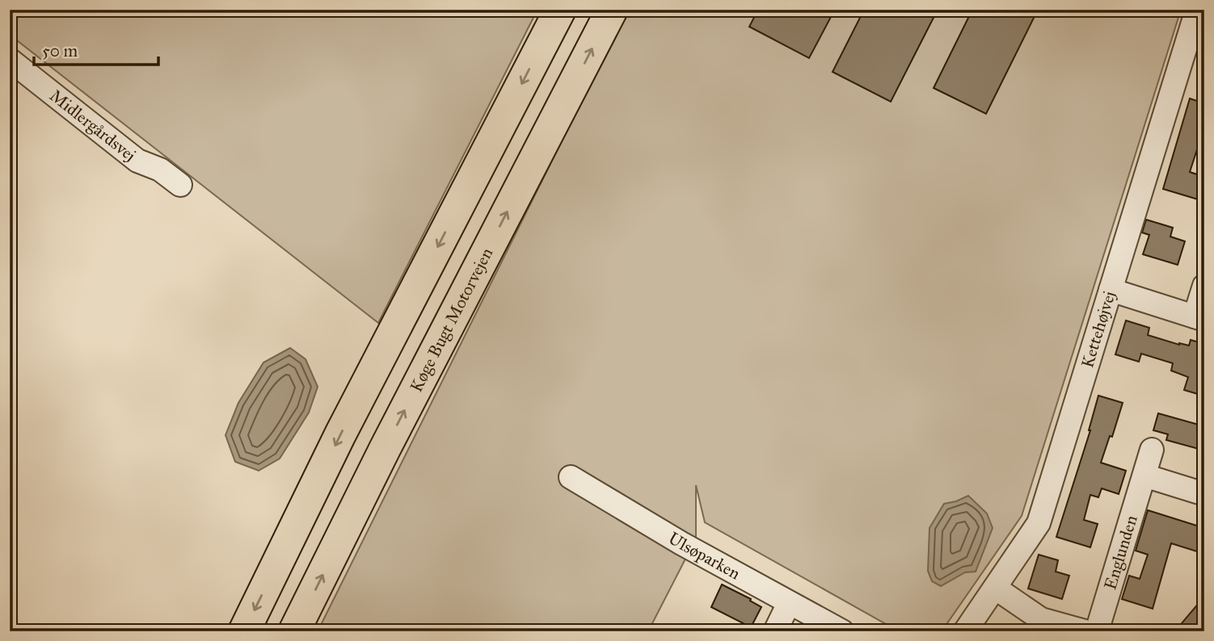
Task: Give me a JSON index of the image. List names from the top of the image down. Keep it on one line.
{"streets":{"highway":["Køge Bugt Motorvejen"],"street":["Midlergårdsvej","Kettehøjvej","Englunden","Ulsøparken"]},"scale_bar":"50 m"}
